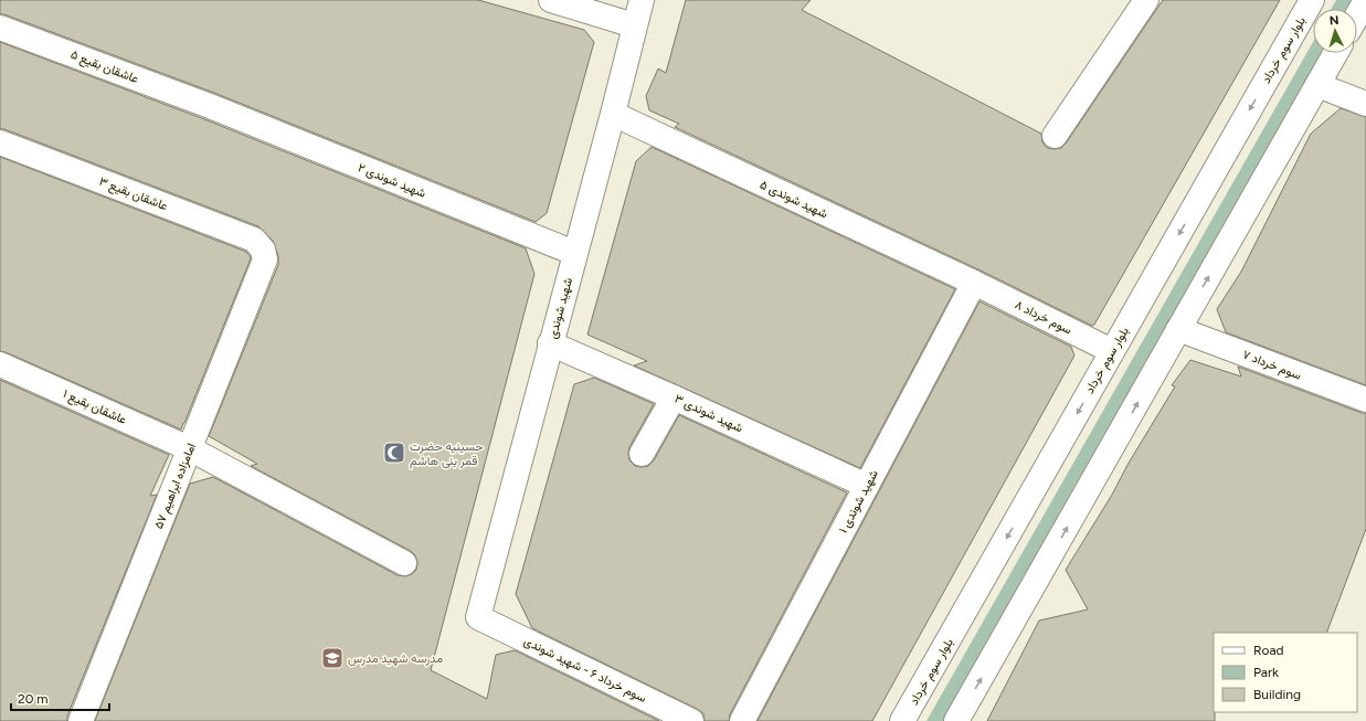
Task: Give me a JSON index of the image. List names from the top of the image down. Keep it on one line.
{"streets":{"street":["بلوار سوم خرداد","عاشقان بقیع ۵","شهید شوندی ۲","عاشقان بقیع ۳","شهید شوندی ۵","شهید شوندی","سوم خرداد ۸","سوم خرداد ۷","عاشقان بقیع ۱","شهید شوندی ۳","امامزاده ابراهیم ۵۷","شهید شوندی ۱","سوم خرداد ۶ - شهید شوندی"]},"crossings":[["بلوار سوم خرداد","سوم خرداد ۸"],["عاشقان بقیع ۵","شهید شوندی ۲"],["شهید شوندی ۲","شهید شوندی"],["عاشقان بقیع ۳","امامزاده ابراهیم ۵۷"],["شهید شوندی ۵","شهید شوندی"],["شهید شوندی ۵","سوم خرداد ۸"],["شهید شوندی ۵","شهید شوندی ۱"],["شهید شوندی","شهید شوندی ۳"],["شهید شوندی","سوم خرداد ۶ - شهید شوندی"],["سوم خرداد ۸","شهید شوندی ۱"],["عاشقان بقیع ۱","امامزاده ابراهیم ۵۷"],["شهید شوندی ۳","شهید شوندی ۱"]],"places":{"mosque":["حسینیه حضرت قمر بنی هاشم"],"school or university":["مدرسه شهید مدرس"]},"legend":["Road","Park","Building"],"scale_bar":"20 m","north":"top"}
